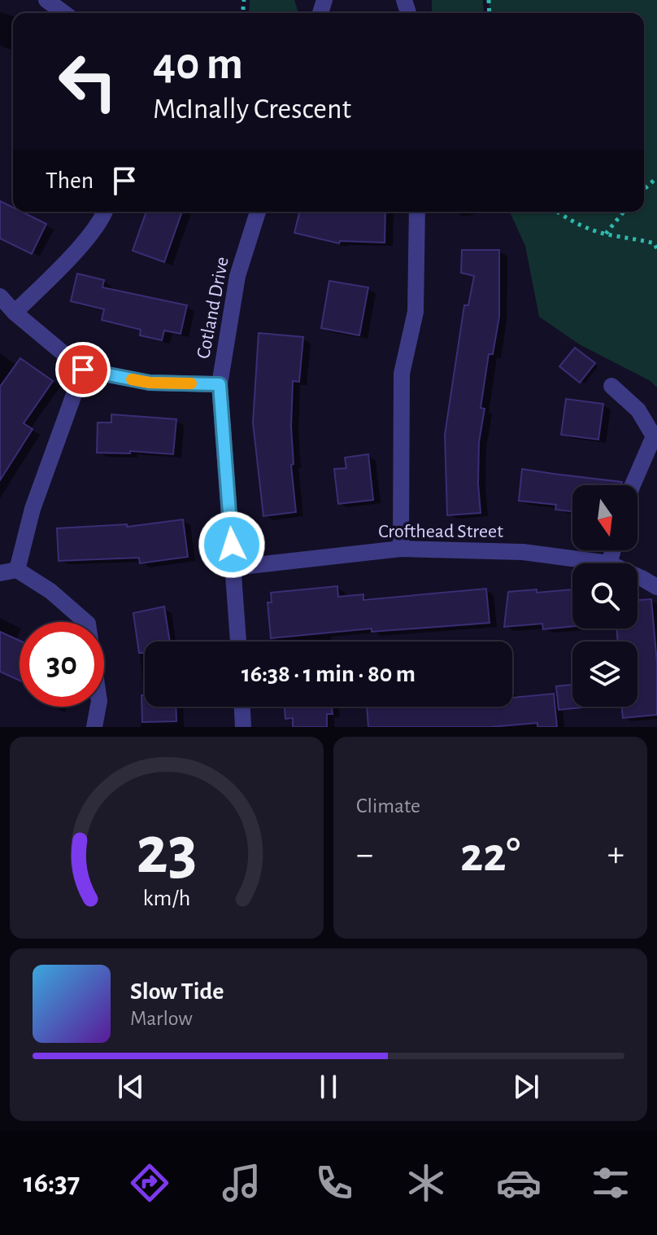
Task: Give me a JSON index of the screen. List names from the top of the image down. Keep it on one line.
{"streets":{"street":["Cotland Drive","Crofthead Street"]},"crossings":[["Cotland Drive","Crofthead Street"]],"north":"bottom","page":{"turn":["40 m","McInally Crescent"],"then":"Then","limit":"30","trip":"16:38 · 1 min · 80 m","tile":"Climate","heat":["−","22°","+"],"song":["Slow Tide","Marlow"],"tabs":"16:37","gauge":["23","km/h"]}}
